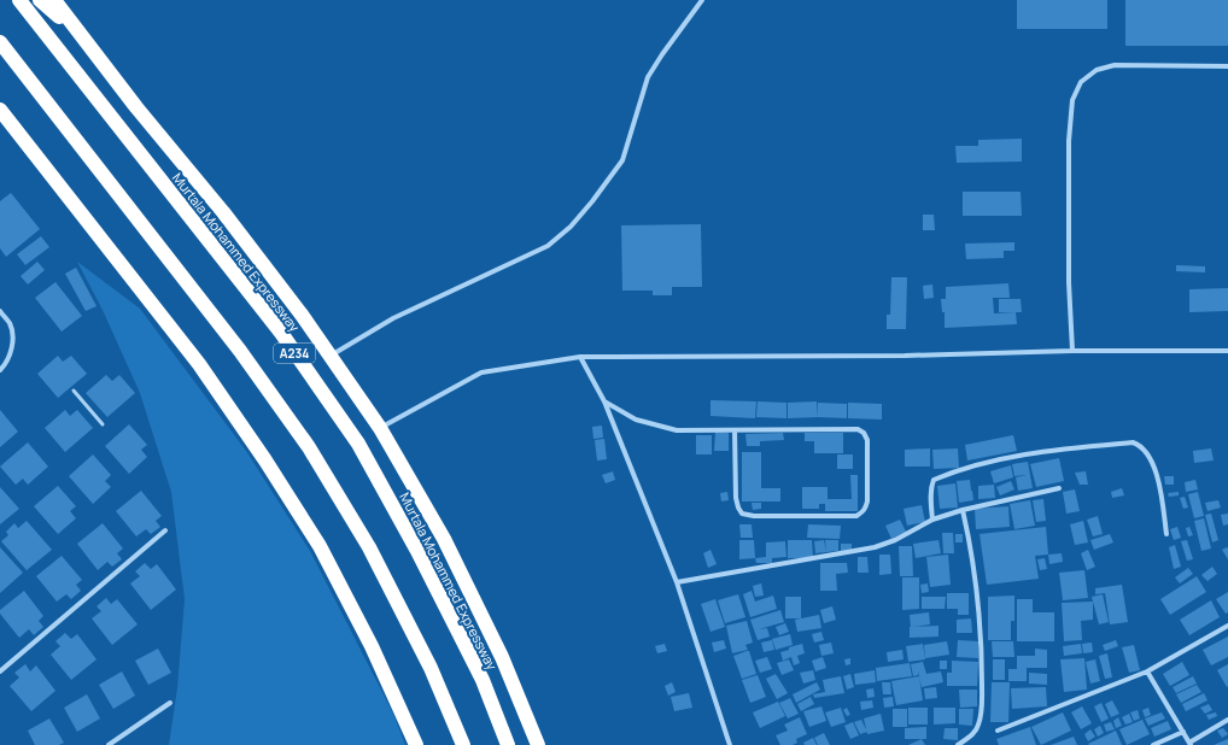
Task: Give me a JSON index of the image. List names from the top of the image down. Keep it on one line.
{"streets":{"highway":["Murtala Mohammed Expressway","A234"]}}
